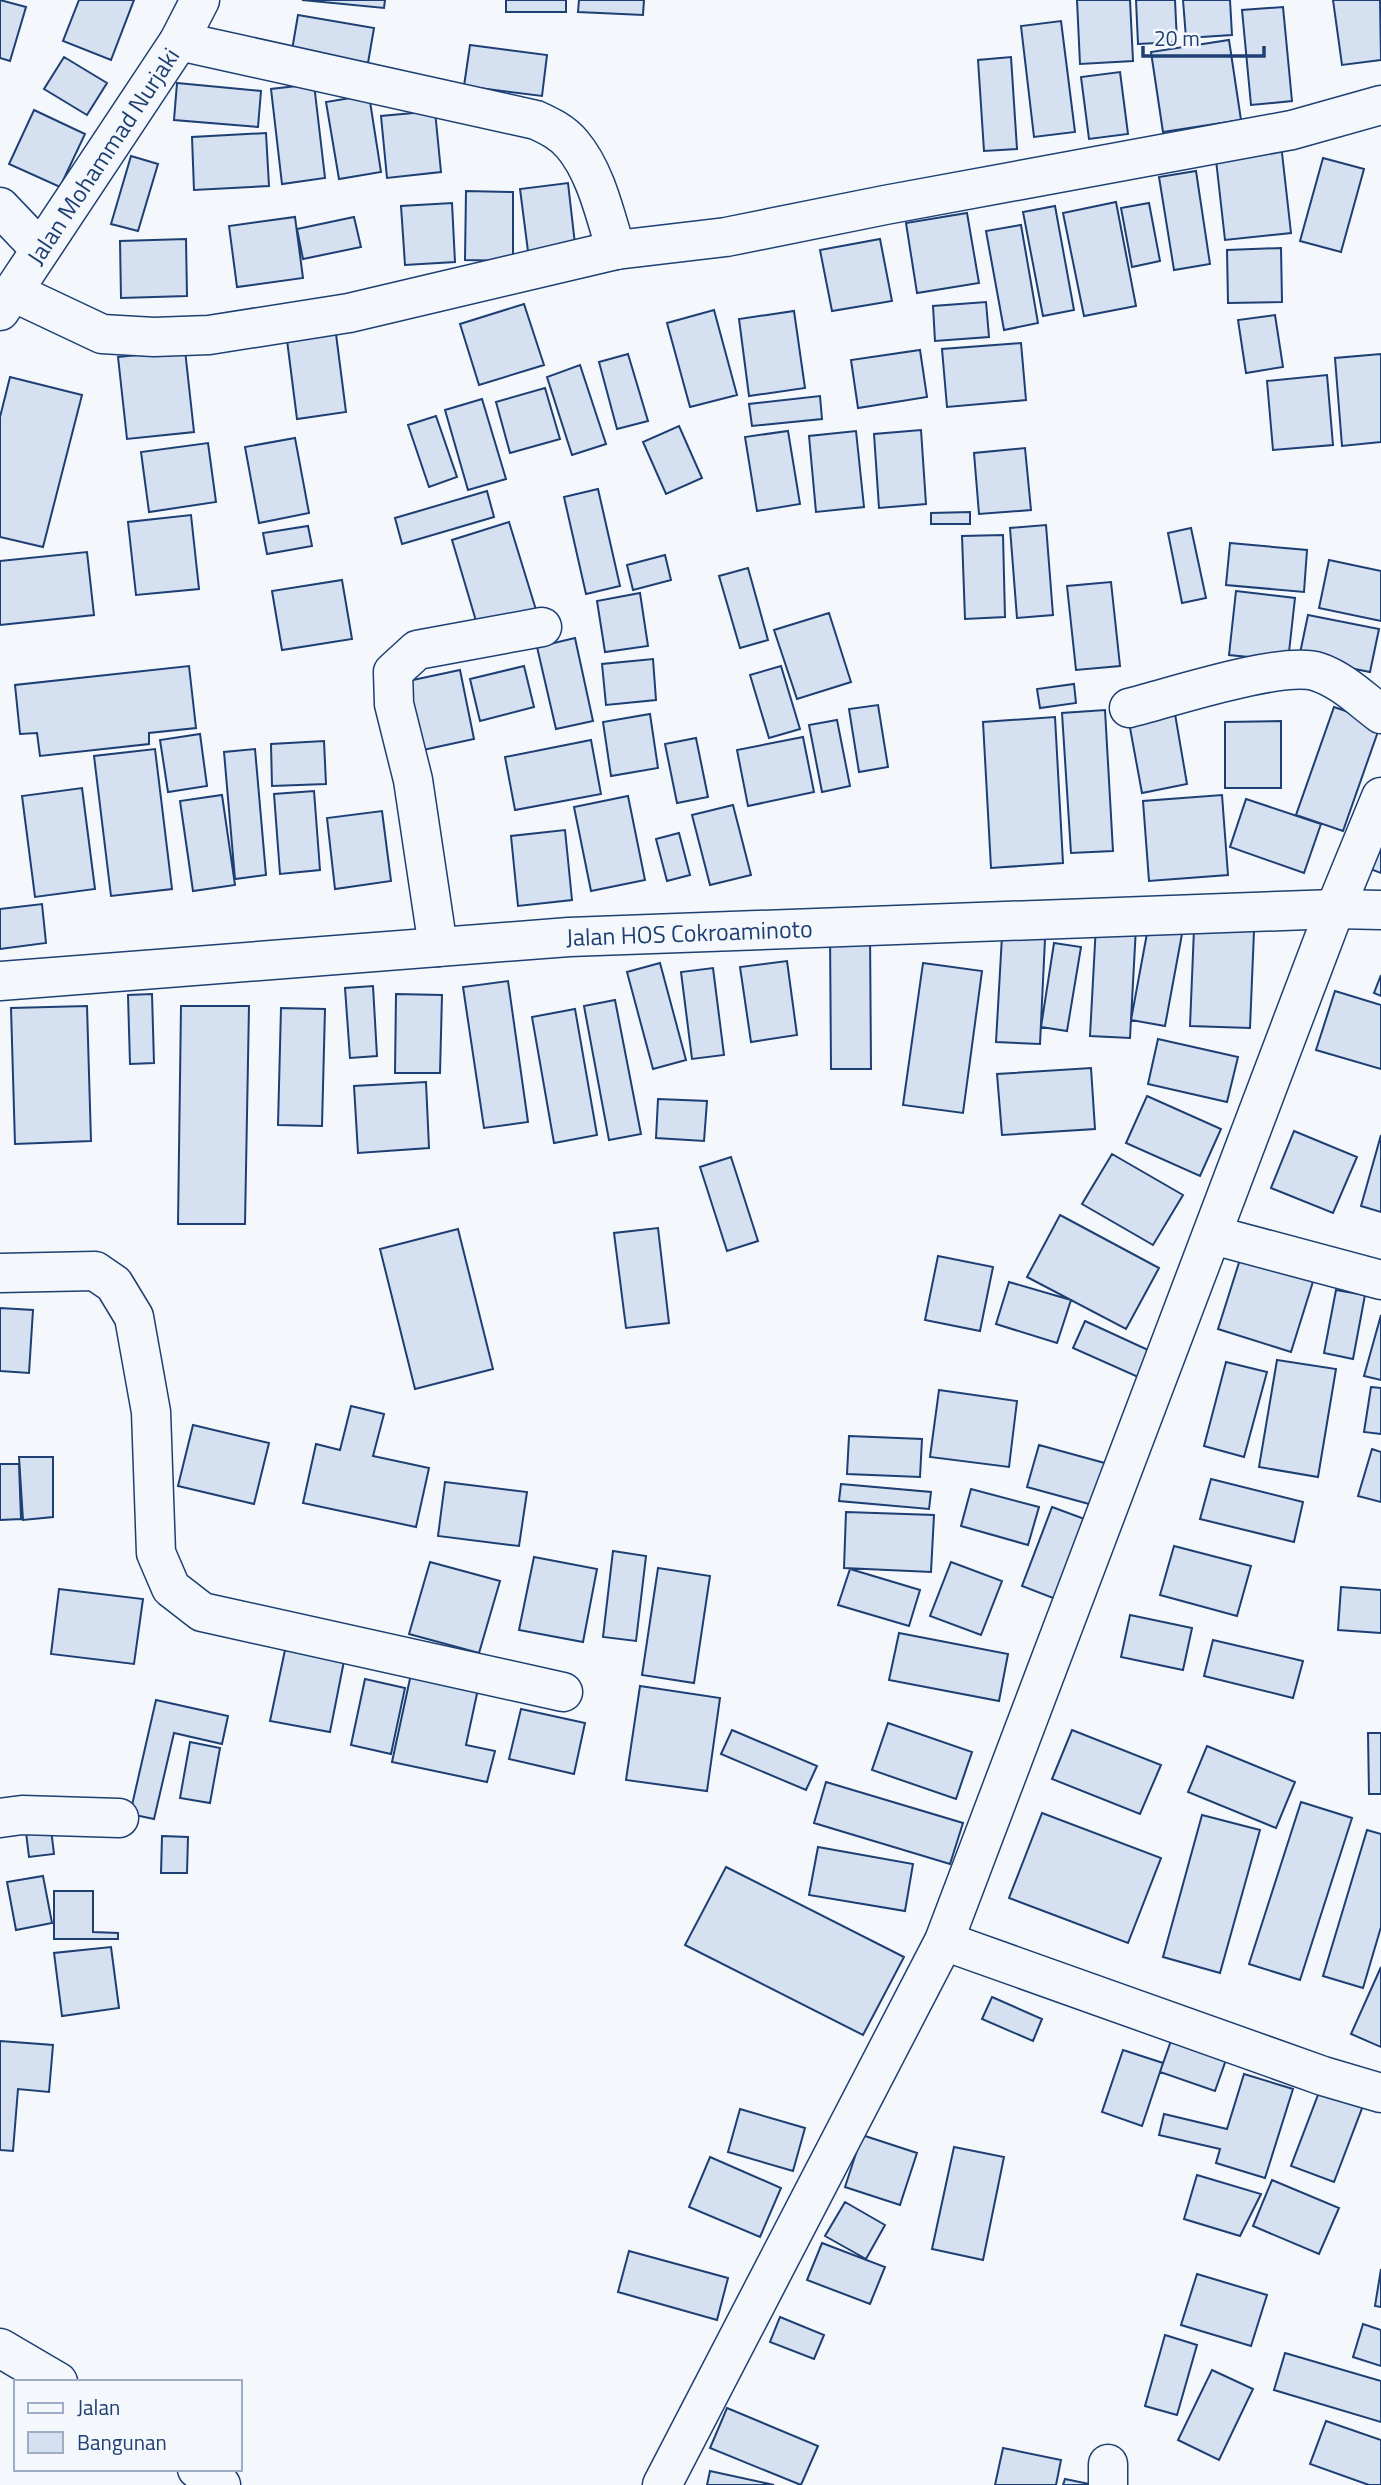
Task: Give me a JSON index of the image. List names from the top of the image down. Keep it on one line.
{"streets":{"street":["Jalan Mohammad Nurjaki","Jalan HOS Cokroaminoto"]},"legend":["Jalan","Bangunan"],"scale_bar":"20 m"}
